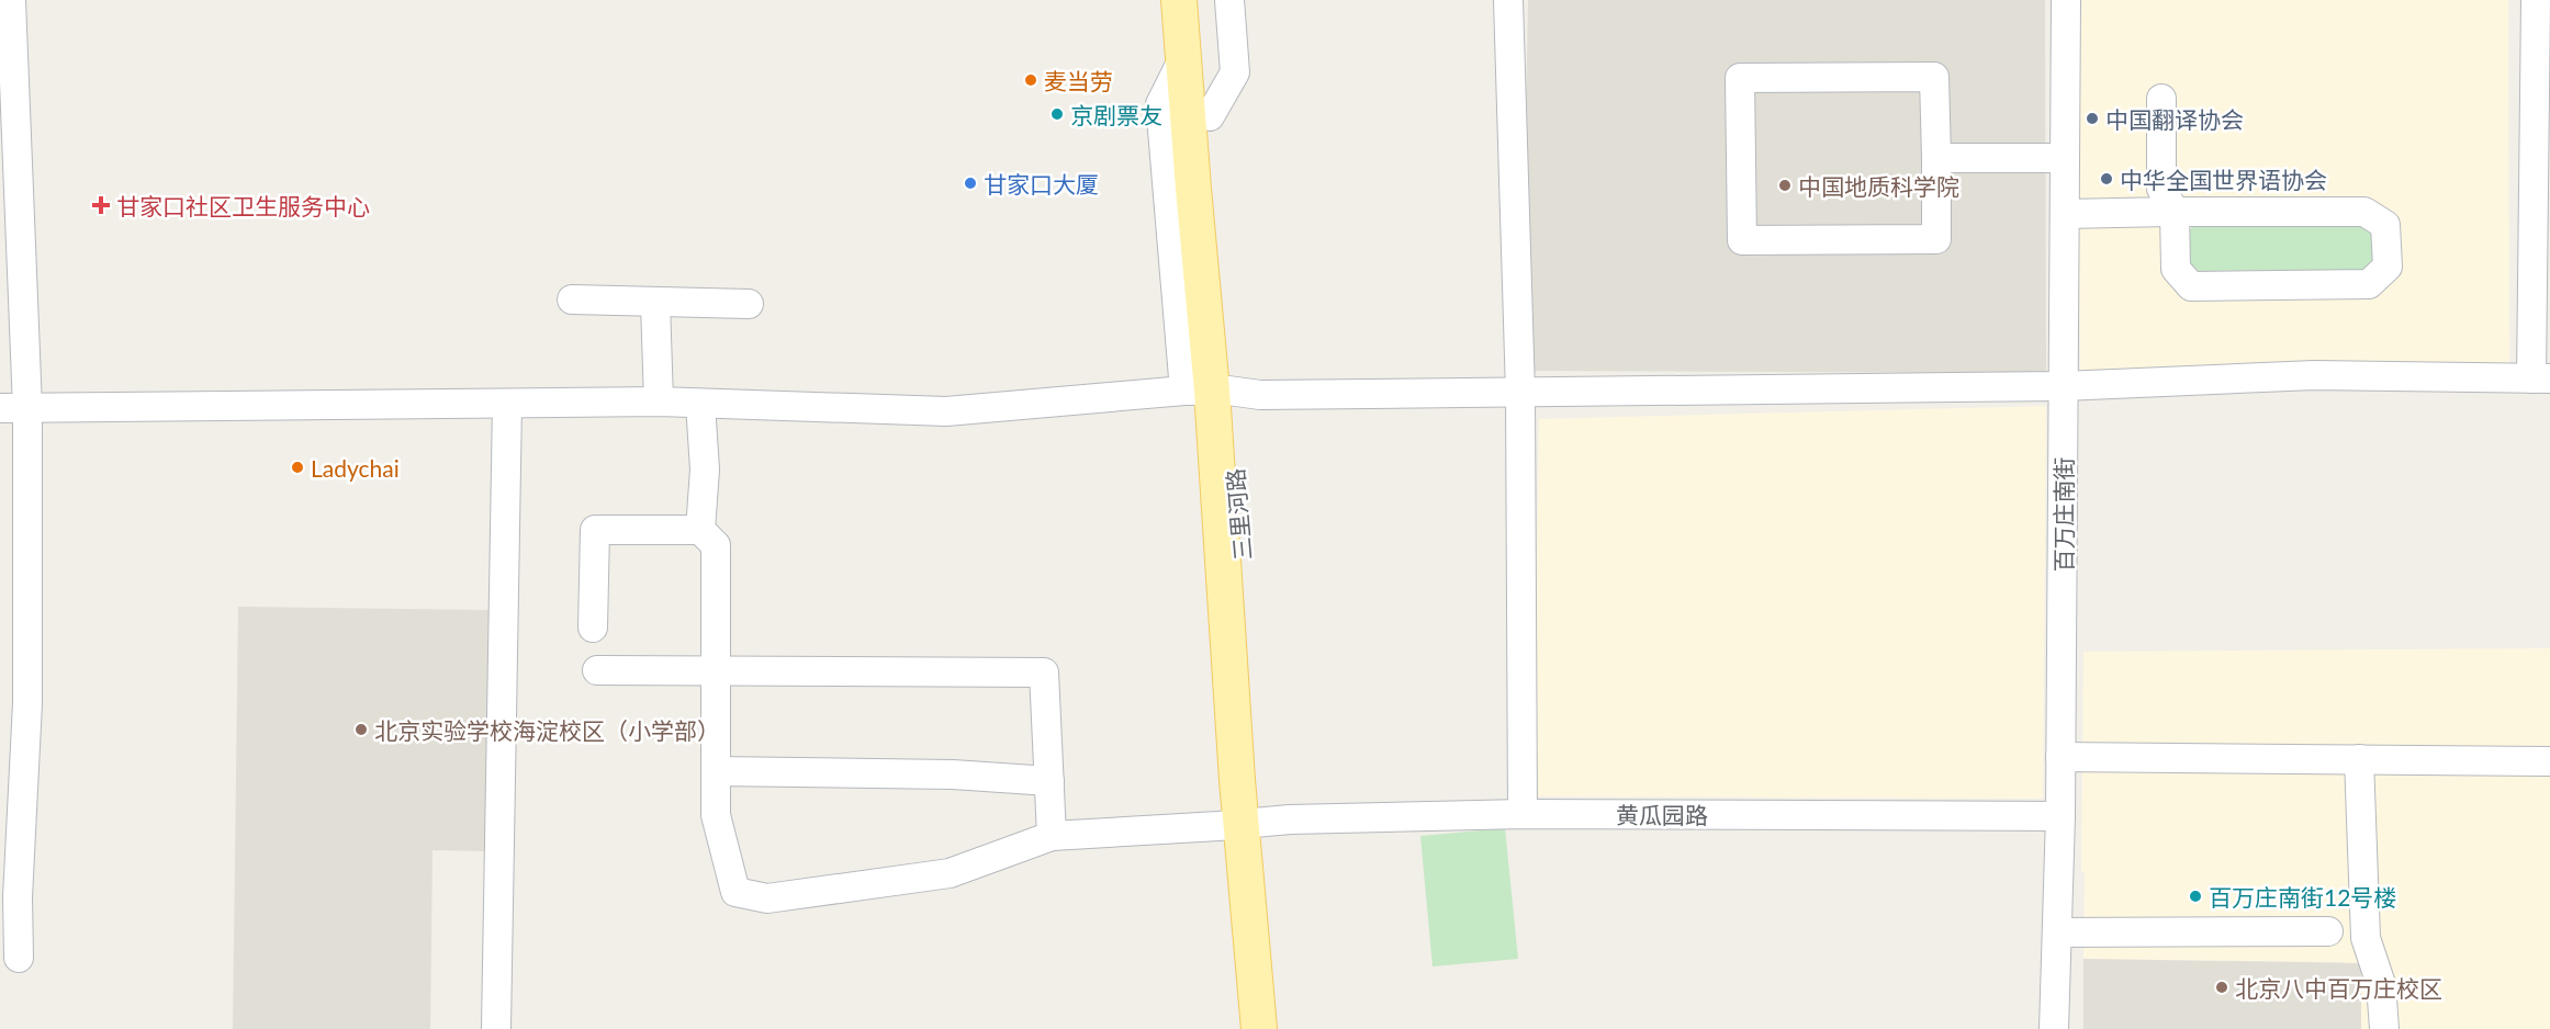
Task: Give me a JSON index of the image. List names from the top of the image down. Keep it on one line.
{"streets":{"main road":["三里河路"],"street":["百万庄南街","黄瓜园路"]},"crossings":[["三里河路","黄瓜园路"],["百万庄南街","黄瓜园路"]],"places":{"other":["麦当劳","京剧票友","中国翻译协会","中华全国世界语协会","甘家口大厦","中国地质科学院","Ladychai","北京实验学校海淀校区（小学部）","百万庄南街12号楼","北京八中百万庄校区"],"health":["甘家口社区卫生服务中心"]}}
